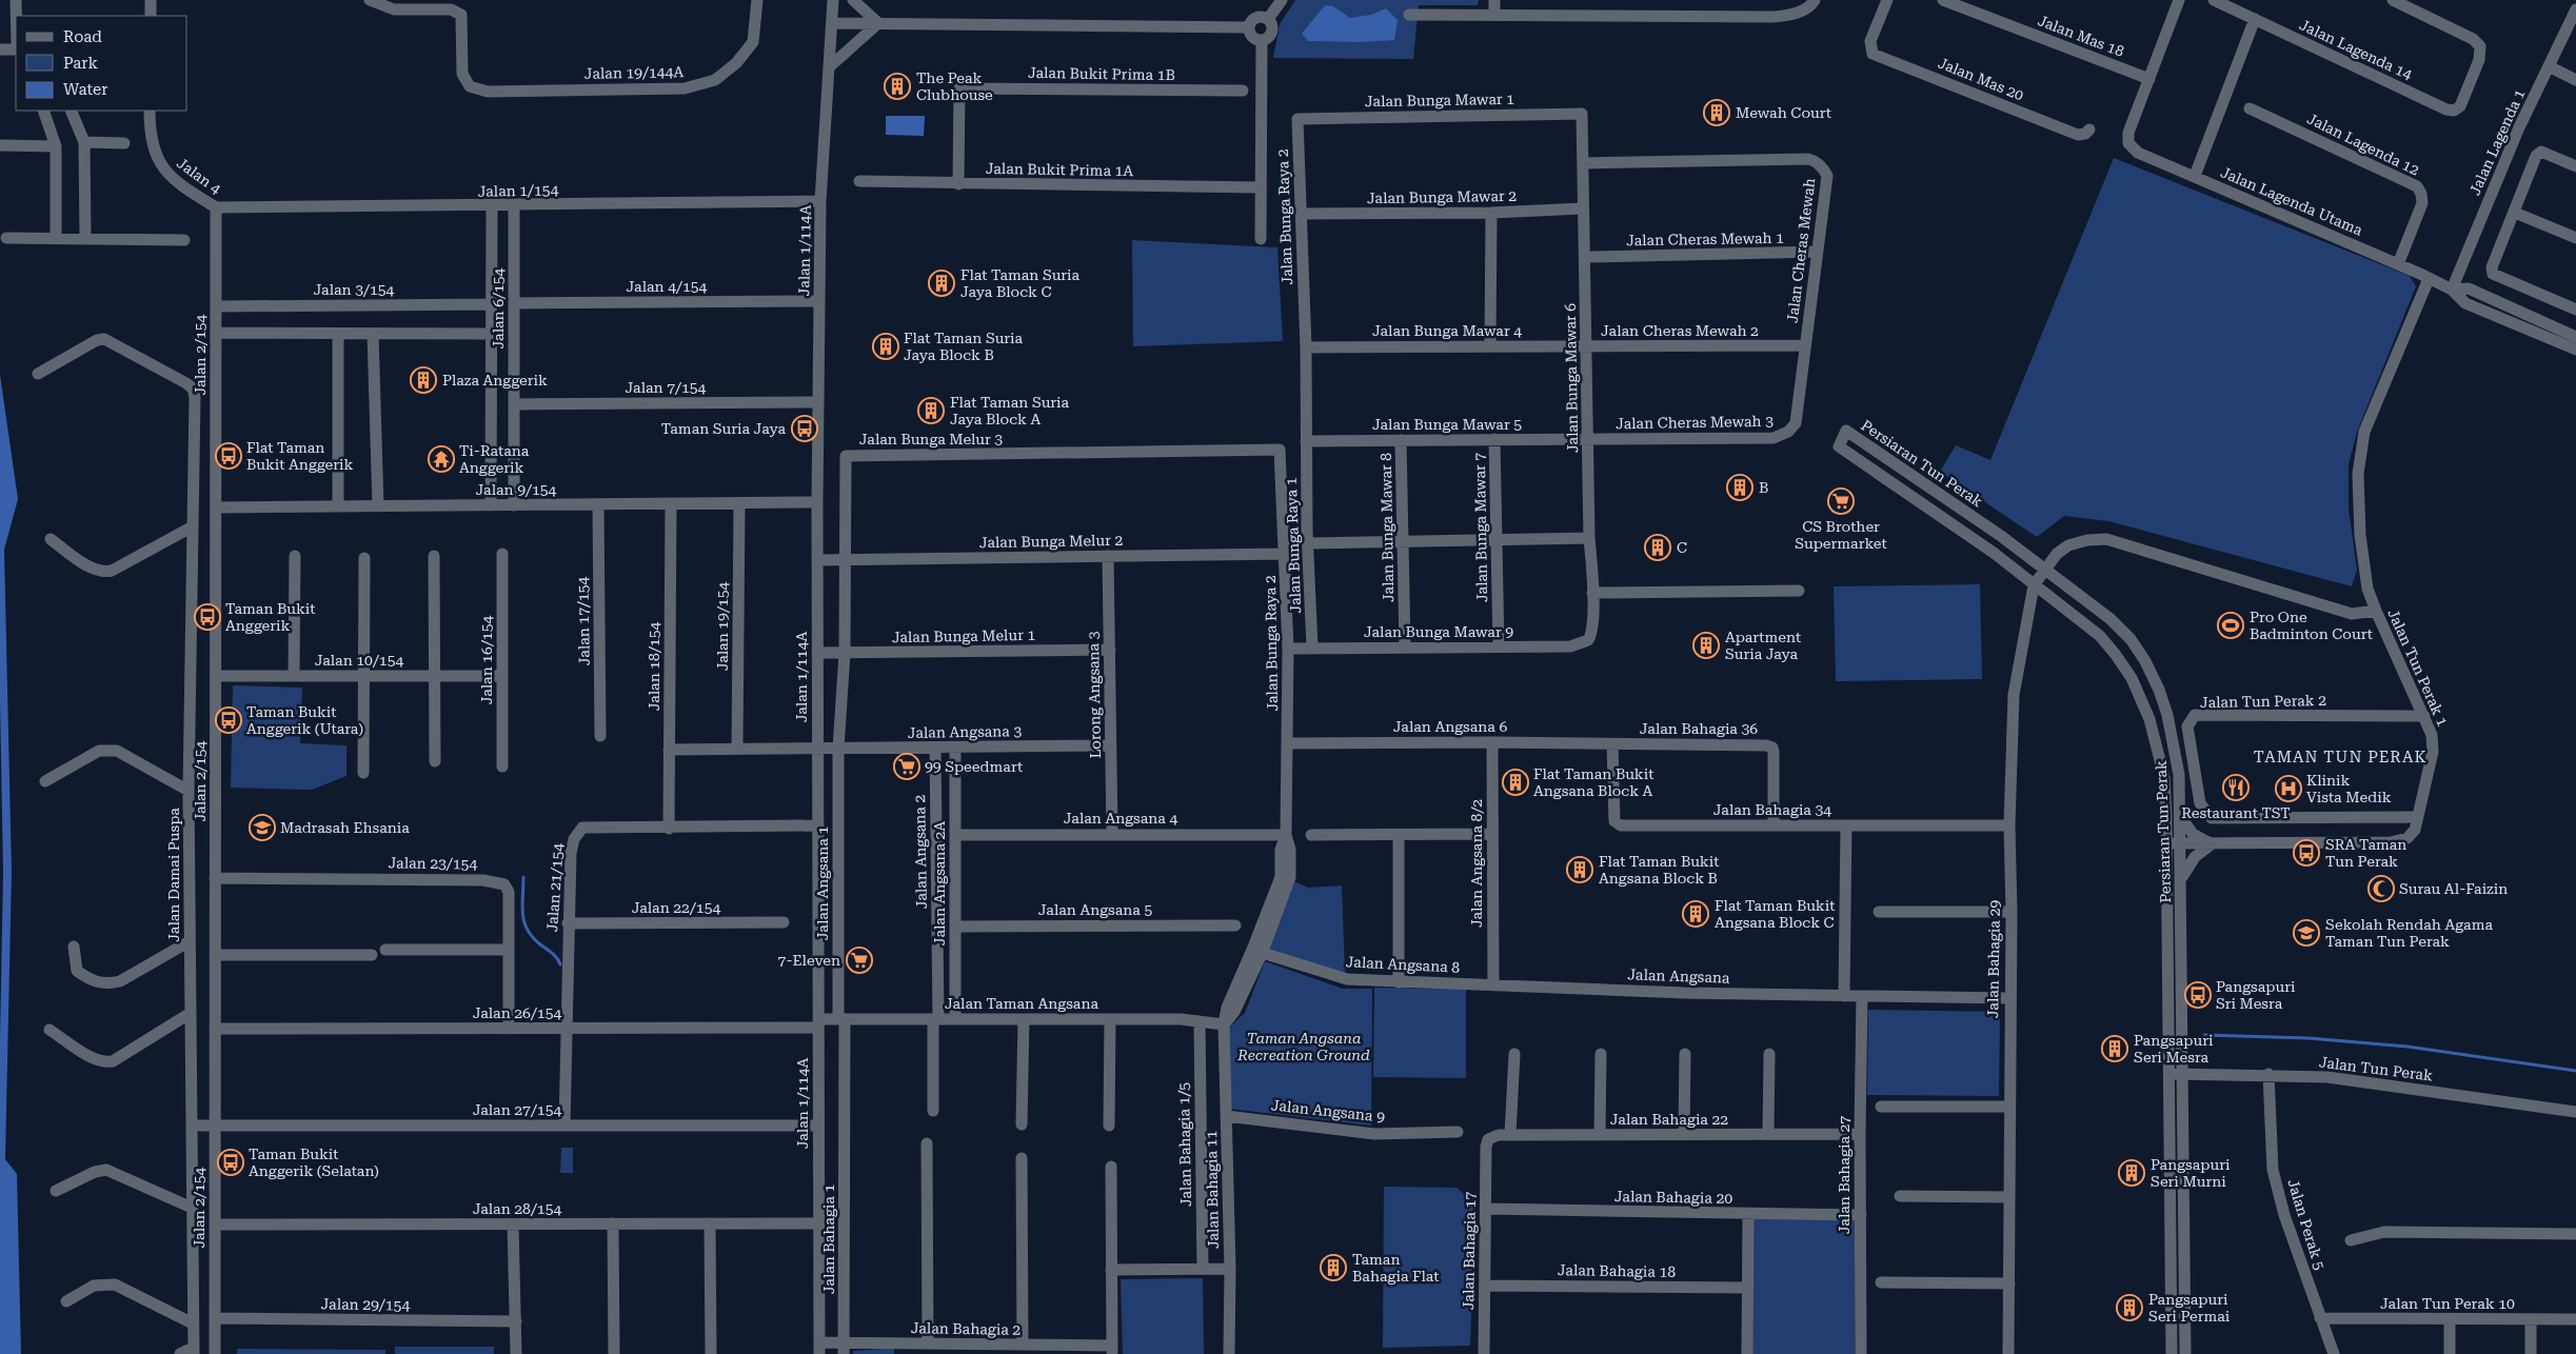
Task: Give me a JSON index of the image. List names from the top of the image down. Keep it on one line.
{"streets":{"street":["Jalan Mas 18","Jalan Lagenda 14","Jalan 19/144A","Jalan Bukit Prima 1B","Jalan Mas 20","Jalan Bunga Mawar 1","Jalan Lagenda 1","Jalan Lagenda 12","Jalan Bukit Prima 1A","Jalan 4","Jalan 1/154","Jalan Bunga Mawar 2","Jalan Lagenda Utama","Jalan Bunga Raya 2","Jalan Cheras Mewah 1","Jalan 1/114A","Jalan Cheras Mewah","Jalan 4/154","Jalan 3/154","Jalan 6/154","Jalan Bunga Mawar 4","Jalan Cheras Mewah 2","Jalan 2/154","Jalan Bunga Mawar 6","Jalan 7/154","Jalan Cheras Mewah 3","Jalan Bunga Mawar 5","Jalan Bunga Melur 3","Persiaran Tun Perak","Jalan 9/154","Jalan Bunga Mawar 8","Jalan Bunga Mawar 7","Jalan Bunga Melur 2","Jalan Bunga Raya 1","Jalan 17/154","Jalan 19/154","Jalan Bunga Mawar 9","Jalan Bunga Melur 1","Jalan 10/154","Jalan 16/154","Jalan 18/154","Jalan Tun Perak 1","Lorong Angsana 3","Jalan Tun Perak 2","Jalan Angsana 6","Jalan Bahagia 36","Jalan Angsana 3","Jalan Bahagia 34","Jalan Angsana 4","Jalan Angsana 2","Jalan 23/154","Jalan Angsana 8/2","Jalan Damai Puspa","Jalan Angsana 1","Jalan Angsana 2A","Jalan 21/154","Jalan 22/154","Jalan Angsana 5","Jalan Bahagia 29","Jalan Angsana 8","Jalan Angsana","Jalan Taman Angsana","Jalan 26/154","Jalan Tun Perak","Jalan 27/154","Jalan Angsana 9","Jalan Bahagia 22","Jalan Bahagia 1/5","Jalan Bahagia 27","Jalan Bahagia 11","Jalan Bahagia 20","Jalan 28/154","Jalan Perak 5","Jalan Bahagia 1","Jalan Bahagia 17","Jalan Bahagia 18","Jalan Tun Perak 10","Jalan 29/154","Jalan Bahagia 2"]},"crossings":[["Jalan Mas 18","Jalan Lagenda Utama"],["Jalan Bukit Prima 1B","Jalan Bukit Prima 1A"],["Jalan Bunga Mawar 1","Jalan Bunga Raya 2"],["Jalan Bunga Mawar 1","Jalan Bunga Mawar 6"],["Jalan Lagenda 1","Jalan Lagenda Utama"],["Jalan Lagenda 12","Jalan Lagenda Utama"],["Jalan 4","Jalan 1/154"],["Jalan 4","Jalan 2/154"],["Jalan 1/154","Jalan 1/114A"],["Jalan 1/154","Jalan 6/154"],["Jalan 1/154","Jalan 2/154"],["Jalan Bunga Mawar 2","Jalan Bunga Raya 2"],["Jalan Bunga Mawar 2","Jalan Bunga Mawar 6"],["Jalan Lagenda Utama","Jalan Tun Perak 1"],["Jalan Bunga Raya 2","Jalan Bunga Mawar 4"],["Jalan Bunga Raya 2","Jalan Bunga Mawar 5"],["Jalan Bunga Raya 2","Jalan Bunga Melur 3"],["Jalan Bunga Raya 2","Jalan Bunga Melur 2"],["Jalan Bunga Raya 2","Jalan Bunga Raya 1"],["Jalan Bunga Raya 2","Jalan Bunga Mawar 9"],["Jalan Bunga Raya 2","Jalan Angsana 6"],["Jalan Bunga Raya 2","Jalan Angsana 4"],["Jalan Bunga Raya 2","Jalan Angsana 8"],["Jalan Bunga Raya 2","Jalan Taman Angsana"],["Jalan Bunga Raya 2","Jalan Bahagia 11"],["Jalan Cheras Mewah 1","Jalan Cheras Mewah"],["Jalan 1/114A","Jalan 4/154"],["Jalan 1/114A","Jalan 7/154"],["Jalan 1/114A","Jalan 9/154"],["Jalan 1/114A","Jalan Bunga Melur 2"],["Jalan 1/114A","Jalan Bunga Melur 1"],["Jalan 1/114A","Jalan Angsana 3"],["Jalan 1/114A","Jalan 21/154"],["Jalan 1/114A","Jalan Taman Angsana"],["Jalan 1/114A","Jalan 26/154"],["Jalan 1/114A","Jalan 27/154"],["Jalan 1/114A","Jalan 28/154"],["Jalan 1/114A","Jalan Bahagia 2"],["Jalan Cheras Mewah","Jalan Cheras Mewah 2"],["Jalan Cheras Mewah","Jalan Bunga Mawar 6"],["Jalan Cheras Mewah","Jalan Cheras Mewah 3"],["Jalan 4/154","Jalan 6/154"],["Jalan 3/154","Jalan 2/154"],["Jalan 6/154","Jalan 7/154"],["Jalan 6/154","Jalan 9/154"],["Jalan Bunga Mawar 4","Jalan Cheras Mewah 2"],["Jalan Bunga Mawar 4","Jalan Bunga Mawar 6"],["Jalan Cheras Mewah 2","Jalan Bunga Mawar 6"],["Jalan 2/154","Jalan 9/154"],["Jalan 2/154","Jalan 10/154"],["Jalan 2/154","Jalan 23/154"],["Jalan 2/154","Jalan 26/154"],["Jalan 2/154","Jalan 27/154"],["Jalan 2/154","Jalan 28/154"],["Jalan 2/154","Jalan 29/154"],["Jalan Bunga Mawar 6","Jalan Cheras Mewah 3"],["Jalan Bunga Mawar 6","Jalan Bunga Mawar 5"],["Jalan Bunga Mawar 6","Jalan Bunga Mawar 9"],["Jalan Cheras Mewah 3","Jalan Bunga Mawar 5"],["Jalan Bunga Mawar 5","Jalan Bunga Mawar 8"],["Jalan Bunga Mawar 5","Jalan Bunga Mawar 7"],["Jalan Bunga Mawar 5","Jalan Bunga Raya 1"],["Jalan Bunga Melur 3","Jalan Bunga Melur 2"],["Jalan Bunga Melur 3","Jalan Bunga Melur 1"],["Jalan Bunga Melur 3","Jalan Angsana 3"],["Jalan Bunga Melur 3","Jalan Angsana 1"],["Persiaran Tun Perak","Jalan Tun Perak 1"],["Persiaran Tun Perak","Jalan Bahagia 29"],["Persiaran Tun Perak","Jalan Tun Perak"],["Jalan 9/154","Jalan 17/154"],["Jalan 9/154","Jalan 19/154"],["Jalan 9/154","Jalan 18/154"],["Jalan Bunga Mawar 8","Jalan Bunga Mawar 9"],["Jalan Bunga Mawar 7","Jalan Bunga Mawar 9"],["Jalan Bunga Melur 2","Lorong Angsana 3"],["Jalan Bunga Raya 1","Jalan Bunga Mawar 9"],["Jalan 19/154","Jalan Angsana 3"],["Jalan Bunga Melur 1","Lorong Angsana 3"],["Jalan 10/154","Jalan 16/154"],["Jalan 18/154","Jalan Angsana 3"],["Jalan 18/154","Jalan 21/154"],["Jalan Tun Perak 1","Jalan Tun Perak 2"],["Jalan Tun Perak 1","Jalan Bahagia 29"],["Lorong Angsana 3","Jalan Angsana 3"],["Lorong Angsana 3","Jalan Angsana 4"],["Jalan Angsana 6","Jalan Bahagia 36"],["Jalan Angsana 6","Jalan Bahagia 34"],["Jalan Angsana 6","Jalan Angsana 8/2"],["Jalan Bahagia 36","Jalan Bahagia 34"],["Jalan Angsana 3","Jalan Angsana 2"],["Jalan Angsana 3","Jalan Angsana 1"],["Jalan Angsana 3","Jalan Angsana 2A"],["Jalan Bahagia 34","Jalan Bahagia 29"],["Jalan Angsana 4","Jalan Angsana 2A"],["Jalan Angsana 2","Jalan Taman Angsana"],["Jalan 23/154","Jalan 26/154"],["Jalan Angsana 8/2","Jalan Angsana 8"],["Jalan Angsana 8/2","Jalan Angsana"],["Jalan Damai Puspa","Jalan 27/154"],["Jalan Angsana 1","Jalan Taman Angsana"],["Jalan Angsana 1","Jalan Bahagia 1"],["Jalan Angsana 2A","Jalan Angsana 5"],["Jalan Angsana 2A","Jalan Taman Angsana"],["Jalan 21/154","Jalan 22/154"],["Jalan 21/154","Jalan 26/154"],["Jalan 21/154","Jalan 27/154"],["Jalan Bahagia 29","Jalan Angsana"],["Jalan Angsana 8","Jalan Angsana"],["Jalan Angsana","Jalan Bahagia 27"],["Jalan Taman Angsana","Jalan 26/154"],["Jalan Taman Angsana","Jalan Bahagia 1/5"],["Jalan Taman Angsana","Jalan Bahagia 11"],["Jalan Tun Perak","Jalan Perak 5"],["Jalan Angsana 9","Jalan Bahagia 11"],["Jalan Bahagia 22","Jalan Bahagia 27"],["Jalan Bahagia 22","Jalan Bahagia 17"],["Jalan Bahagia 27","Jalan Bahagia 20"],["Jalan Bahagia 20","Jalan Bahagia 17"],["Jalan Perak 5","Jalan Tun Perak 10"],["Jalan Bahagia 1","Jalan Bahagia 2"],["Jalan Bahagia 17","Jalan Bahagia 18"]],"districts":["TAMAN TUN PERAK"],"parks":["Taman Angsana Recreation Ground"],"places":{"building":["The Peak Clubhouse","Mewah Court","Flat Taman Suria Jaya Block C","Flat Taman Suria Jaya Block B","Plaza Anggerik","Flat Taman Suria Jaya Block A","B","C","Apartment Suria Jaya","Flat Taman Bukit Angsana Block A","Flat Taman Bukit Angsana Block B","Flat Taman Bukit Angsana Block C","Pangsapuri Seri Mesra","Pangsapuri Seri Murni","Taman Bahagia Flat","Pangsapuri Seri Permai"],"bus stop":["Taman Suria Jaya","Flat Taman Bukit Anggerik","Taman Bukit Anggerik","Taman Bukit Anggerik (Utara)","SRA Taman Tun Perak","Pangsapuri Sri Mesra","Taman Bukit Anggerik (Selatan)"],"temple":["Ti-Ratana Anggerik"],"supermarket":["CS Brother Supermarket","99 Speedmart","7-Eleven"],"sports":["Pro One Badminton Court"],"restaurant":["Restaurant TST"],"hospital":["Klinik Vista Medik"],"school or university":["Madrasah Ehsania","Sekolah Rendah Agama Taman Tun Perak"],"mosque":["Surau Al-Faizin"]},"legend":["Road","Park","Water"]}
